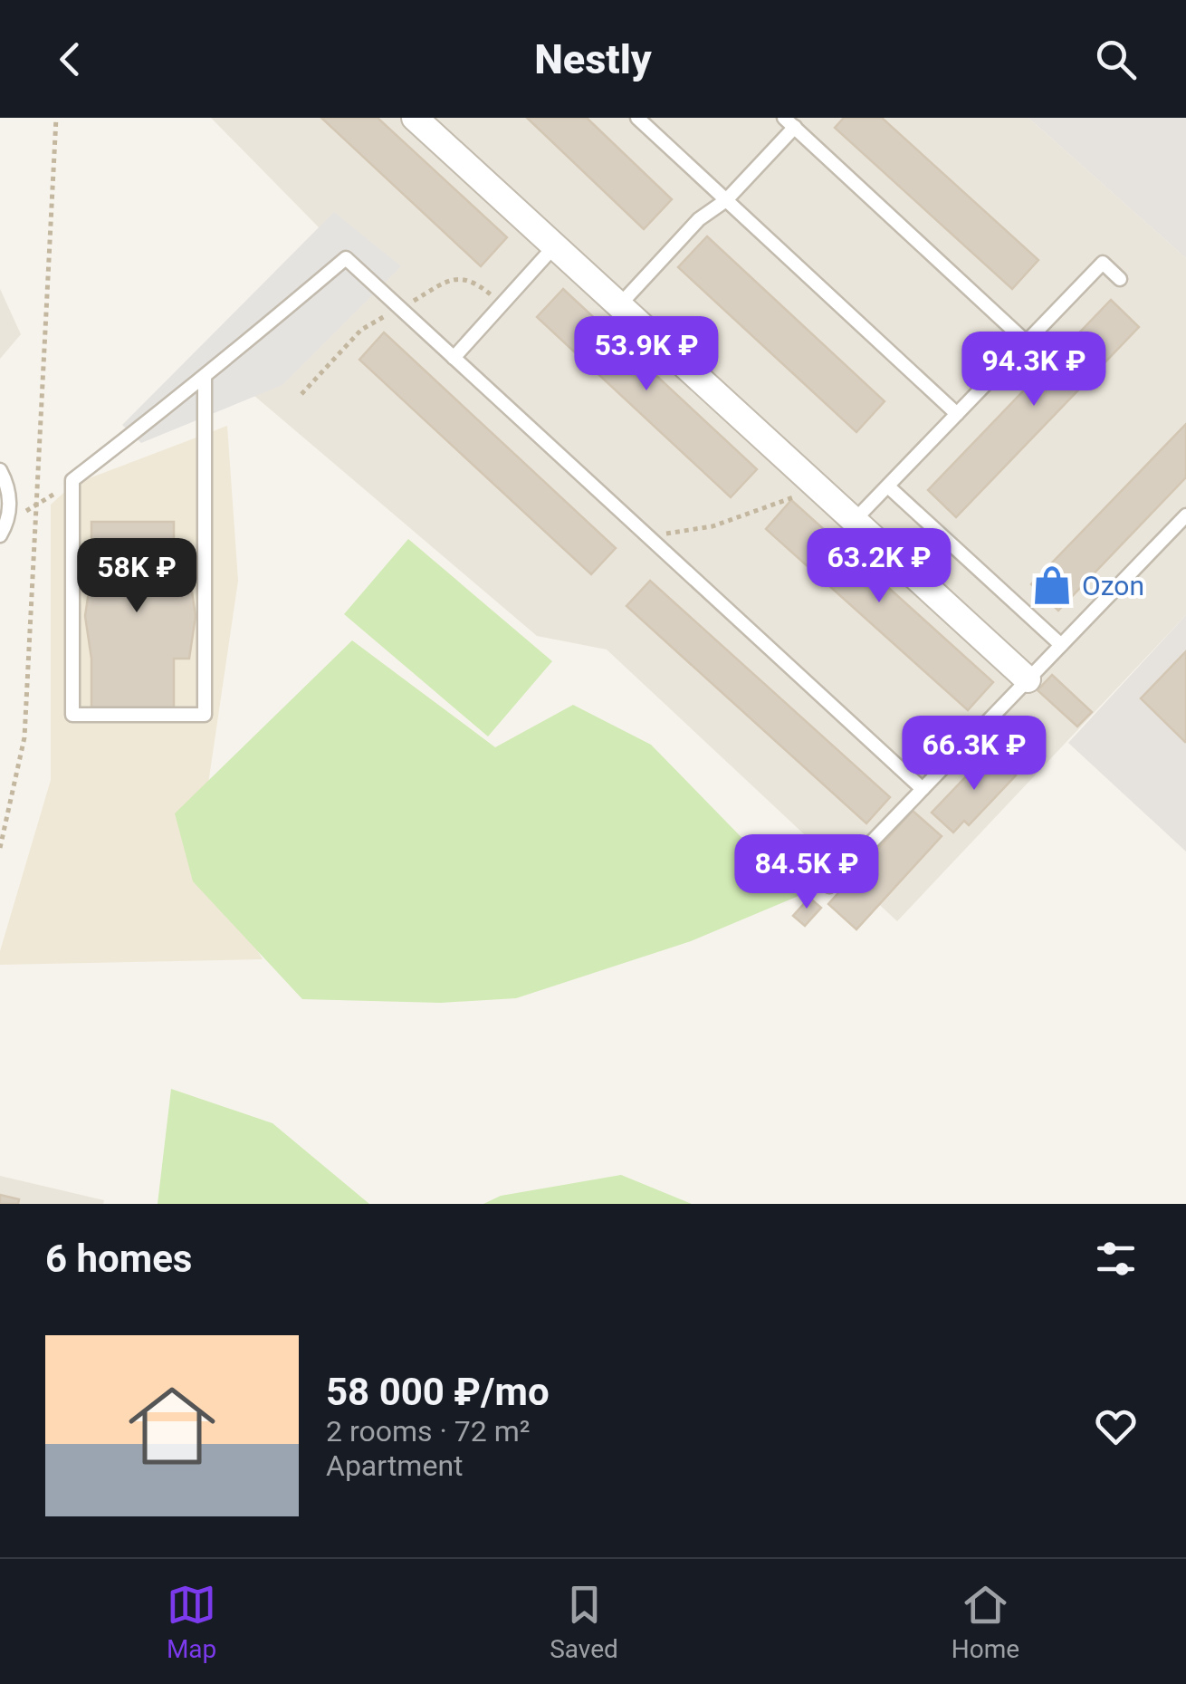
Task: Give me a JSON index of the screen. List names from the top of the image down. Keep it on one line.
{"places":{"shop":["Ozon"]},"page":{"header":"Nestly","price":["53.9K ₽","94.3K ₽","63.2K ₽","58K ₽","66.3K ₽","84.5K ₽"],"heading":"6 homes","list":[{"name":"58 000 ₽/mo","note":"2 rooms · 72 m² · Apartment"}],"tabs":["Map","Saved","Home"]}}
